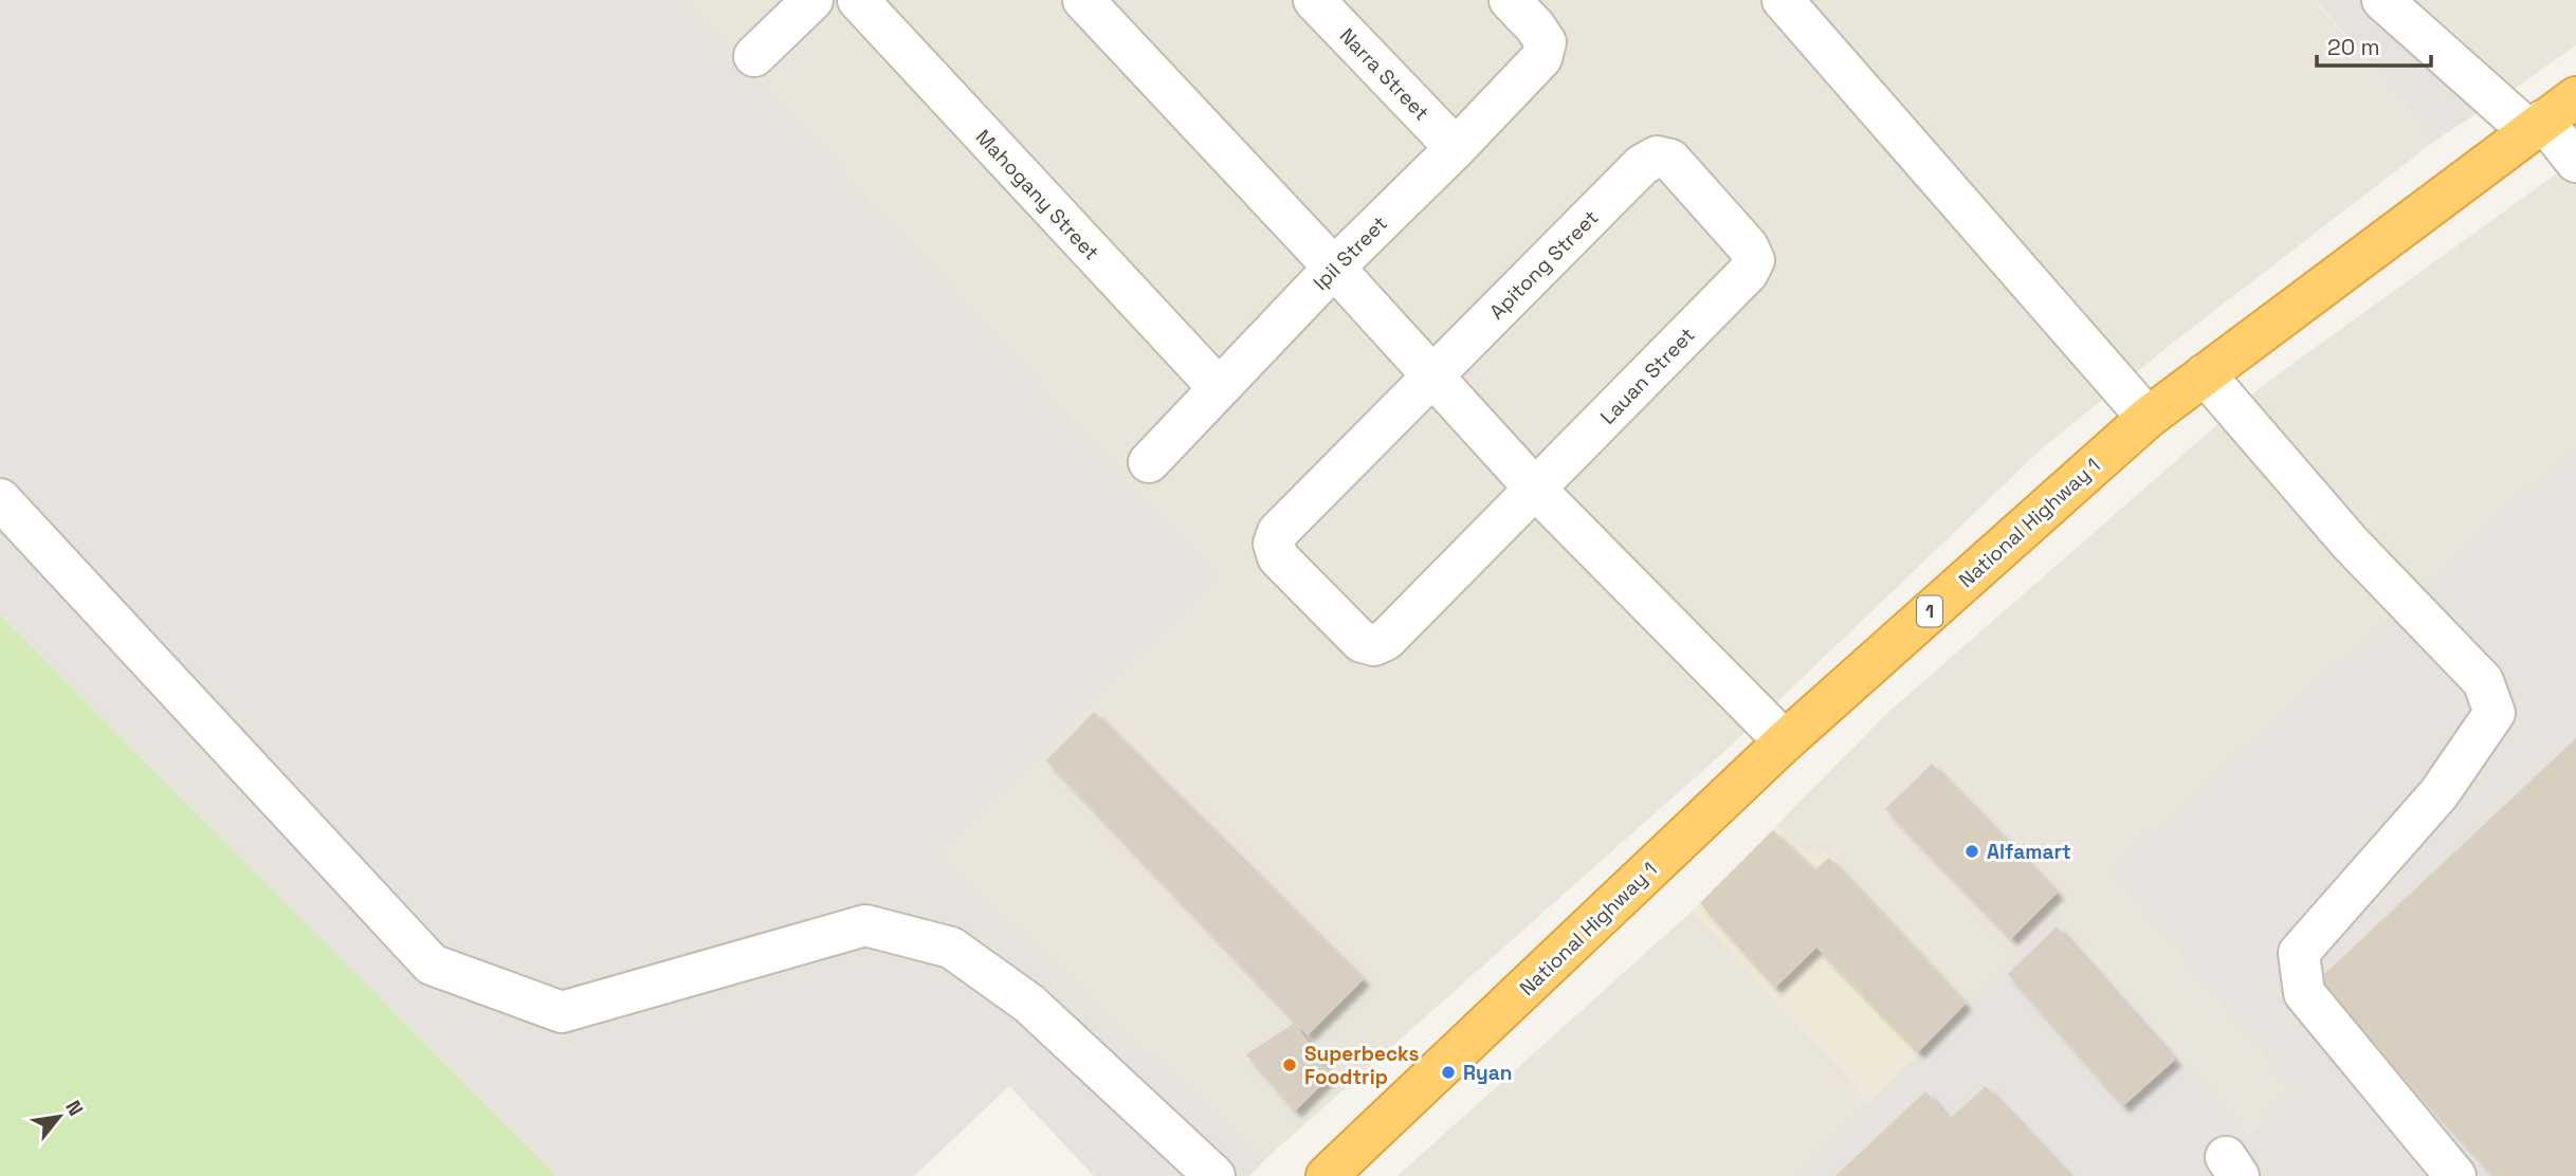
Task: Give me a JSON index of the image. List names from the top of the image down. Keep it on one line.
{"streets":{"highway":["National Highway 1","1"],"street":["Narra Street","Mahogany Street","Ipil Street","Apitong Street","Lauan Street"]},"crossings":[["Narra Street","Ipil Street"],["Mahogany Street","Ipil Street"],["Apitong Street","Lauan Street"]],"places":["Alfamart","Superbecks Foodtrip","Ryan"],"scale_bar":"20 m","north":"top right"}
